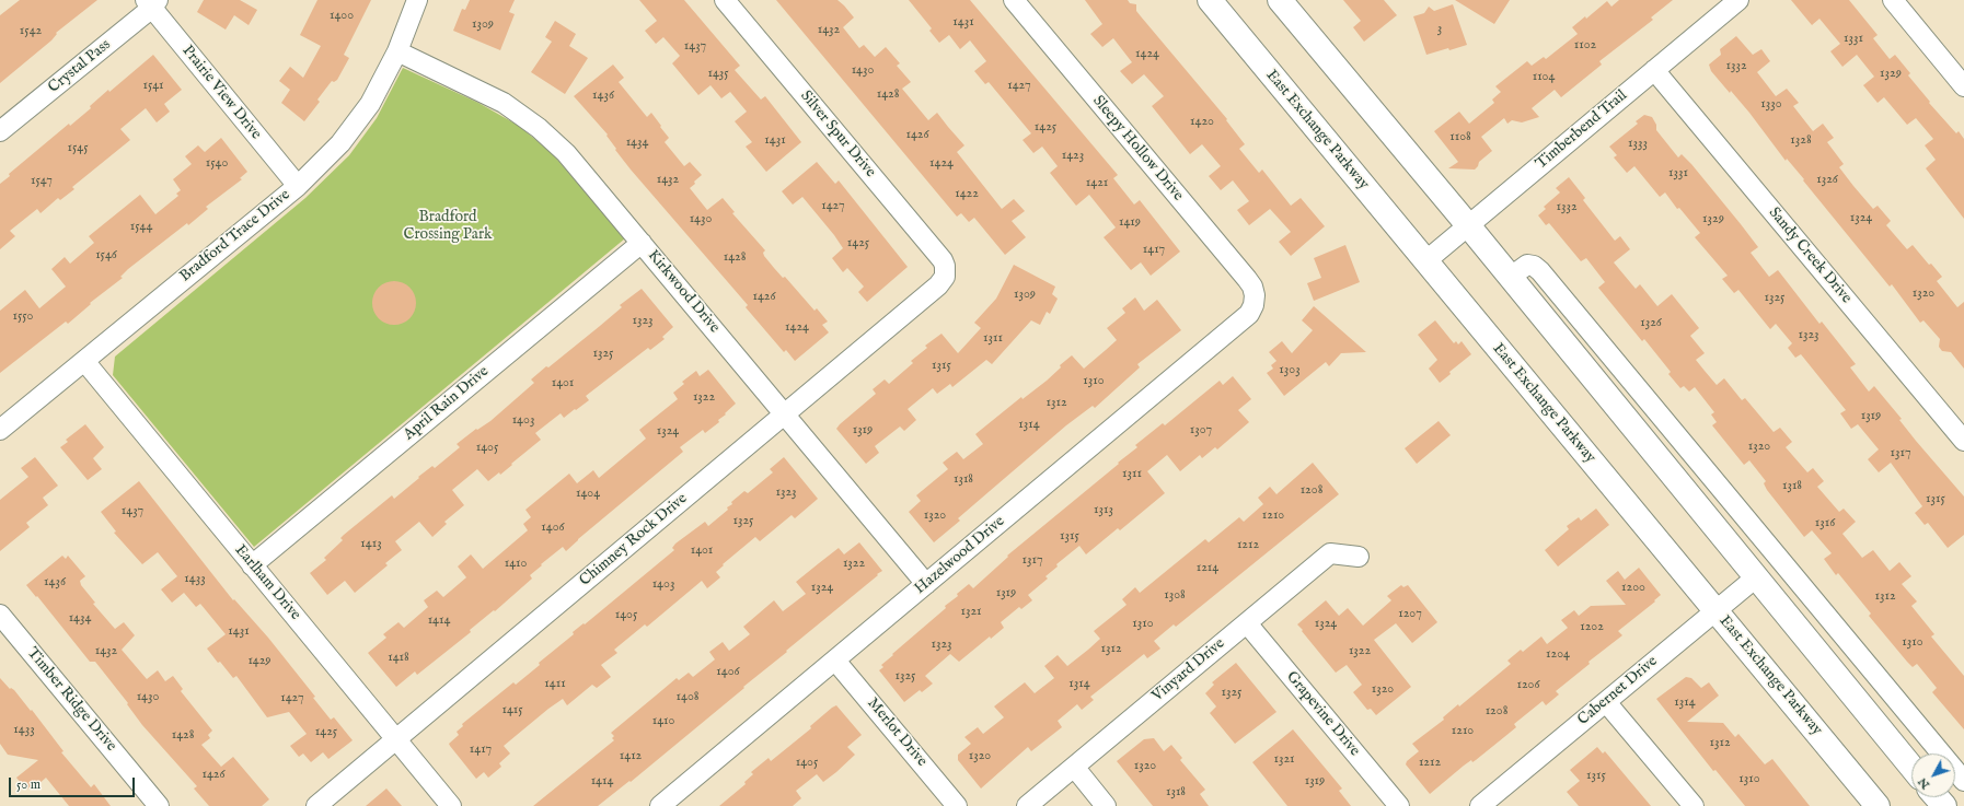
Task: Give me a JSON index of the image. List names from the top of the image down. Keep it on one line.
{"streets":{"main road":["East Exchange Parkway"],"street":["Crystal Pass","Prairie View Drive","Timberbend Trail","Silver Spur Drive","Sleepy Hollow Drive","Bradford Trace Drive","Sandy Creek Drive","Kirkwood Drive","April Rain Drive","Chimney Rock Drive","Hazelwood Drive","Earlham Drive","Vinyard Drive","Cabernet Drive","Timber Ridge Drive","Grapevine Drive","Merlot Drive"]},"crossings":[["Crystal Pass","Prairie View Drive"],["Prairie View Drive","Bradford Trace Drive"],["East Exchange Parkway","Timberbend Trail"],["East Exchange Parkway","Cabernet Drive"],["Timberbend Trail","Sandy Creek Drive"],["Silver Spur Drive","Chimney Rock Drive"],["Sleepy Hollow Drive","Hazelwood Drive"],["Bradford Trace Drive","Kirkwood Drive"],["Bradford Trace Drive","Earlham Drive"],["Kirkwood Drive","April Rain Drive"],["Kirkwood Drive","Chimney Rock Drive"],["Kirkwood Drive","Hazelwood Drive"],["April Rain Drive","Earlham Drive"],["Chimney Rock Drive","Earlham Drive"],["Hazelwood Drive","Merlot Drive"],["Vinyard Drive","Grapevine Drive"]],"parks":["Bradford Crossing Park"],"house_numbers":["1400","1431","1309","3","1432","1542","1331","1102","1437","1424","1332","1430","1435","1329","1104","1541","1427","1428","1436","1330","1420","1425","1426","1108","1431","1328","1434","1333","1545","1423","1540","1424","1331","1432","1326","1547","1421","1422","1427","1332","1324","1430","1329","1419","1544","1425","1417","1546","1428","1320","1309","1426","1325","1550","1323","1326","1424","1323","1311","1325","1315","1303","1310","1401","1322","1312","1319","1403","1314","1319","1307","1324","1320","1405","1317","1311","1318","1318","1208","1323","1404","1315","1313","1437","1320","1210","1325","1316","1406","1315","1413","1212","1401","1317","1410","1322","1214","1433","1436","1403","1324","1200","1319","1308","1312","1321","1207","1405","1434","1414","1310","1324","1202","1431","1310","1323","1312","1432","1322","1204","1418","1429","1406","1325","1411","1314","1206","1320","1325","1430","1408","1427","1314","1415","1208","1410","1433","1210","1425","1428","1312","1417","1412","1320","1321","1405","1212","1320","1426","1315","1310","1414","1319","1318"],"scale_bar":"50 m","north":"bottom left"}
